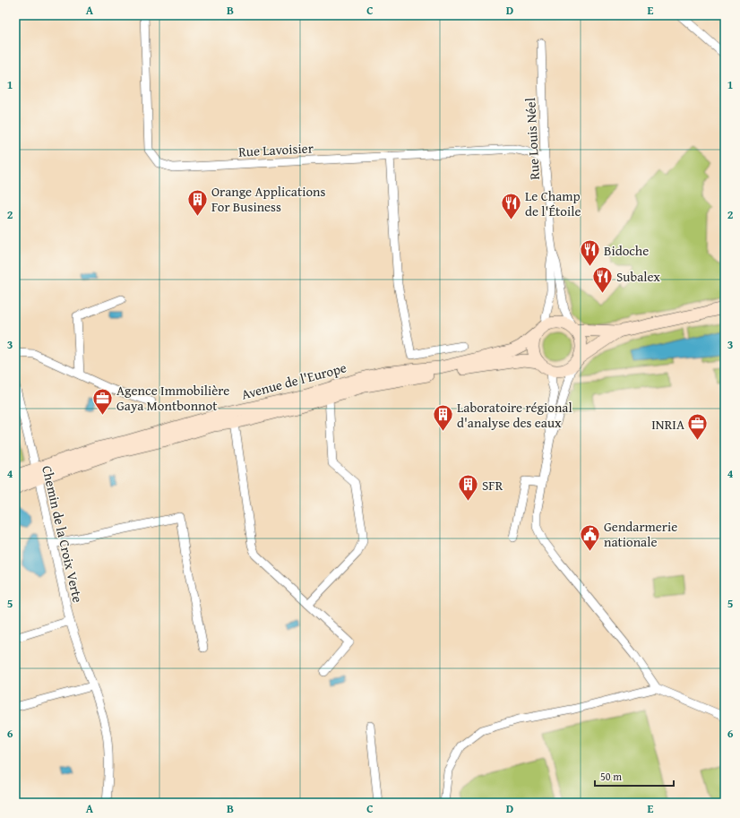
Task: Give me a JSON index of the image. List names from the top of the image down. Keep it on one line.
{"streets":{"main road":["Avenue de l'Europe"],"street":["Rue Louis Néel","Rue Lavoisier","Chemin de la Croix Verte"]},"crossings":[["Rue Louis Néel","Rue Lavoisier"],["Rue Louis Néel","Avenue de l'Europe"],["Avenue de l'Europe","Chemin de la Croix Verte"]],"places":{"building":["Orange Applications For Business","Laboratoire régional d'analyse des eaux","SFR"],"restaurant":["Le Champ de l'Étoile","Bidoche","Subalex"],"office":["Agence Immobilière Gaya Montbonnot","INRIA"],"public building":["Gendarmerie nationale"]},"scale_bar":"50 m","grid":{"columns":["A","B","C","D","E"],"rows":["1","2","3","4","5","6"]}}
